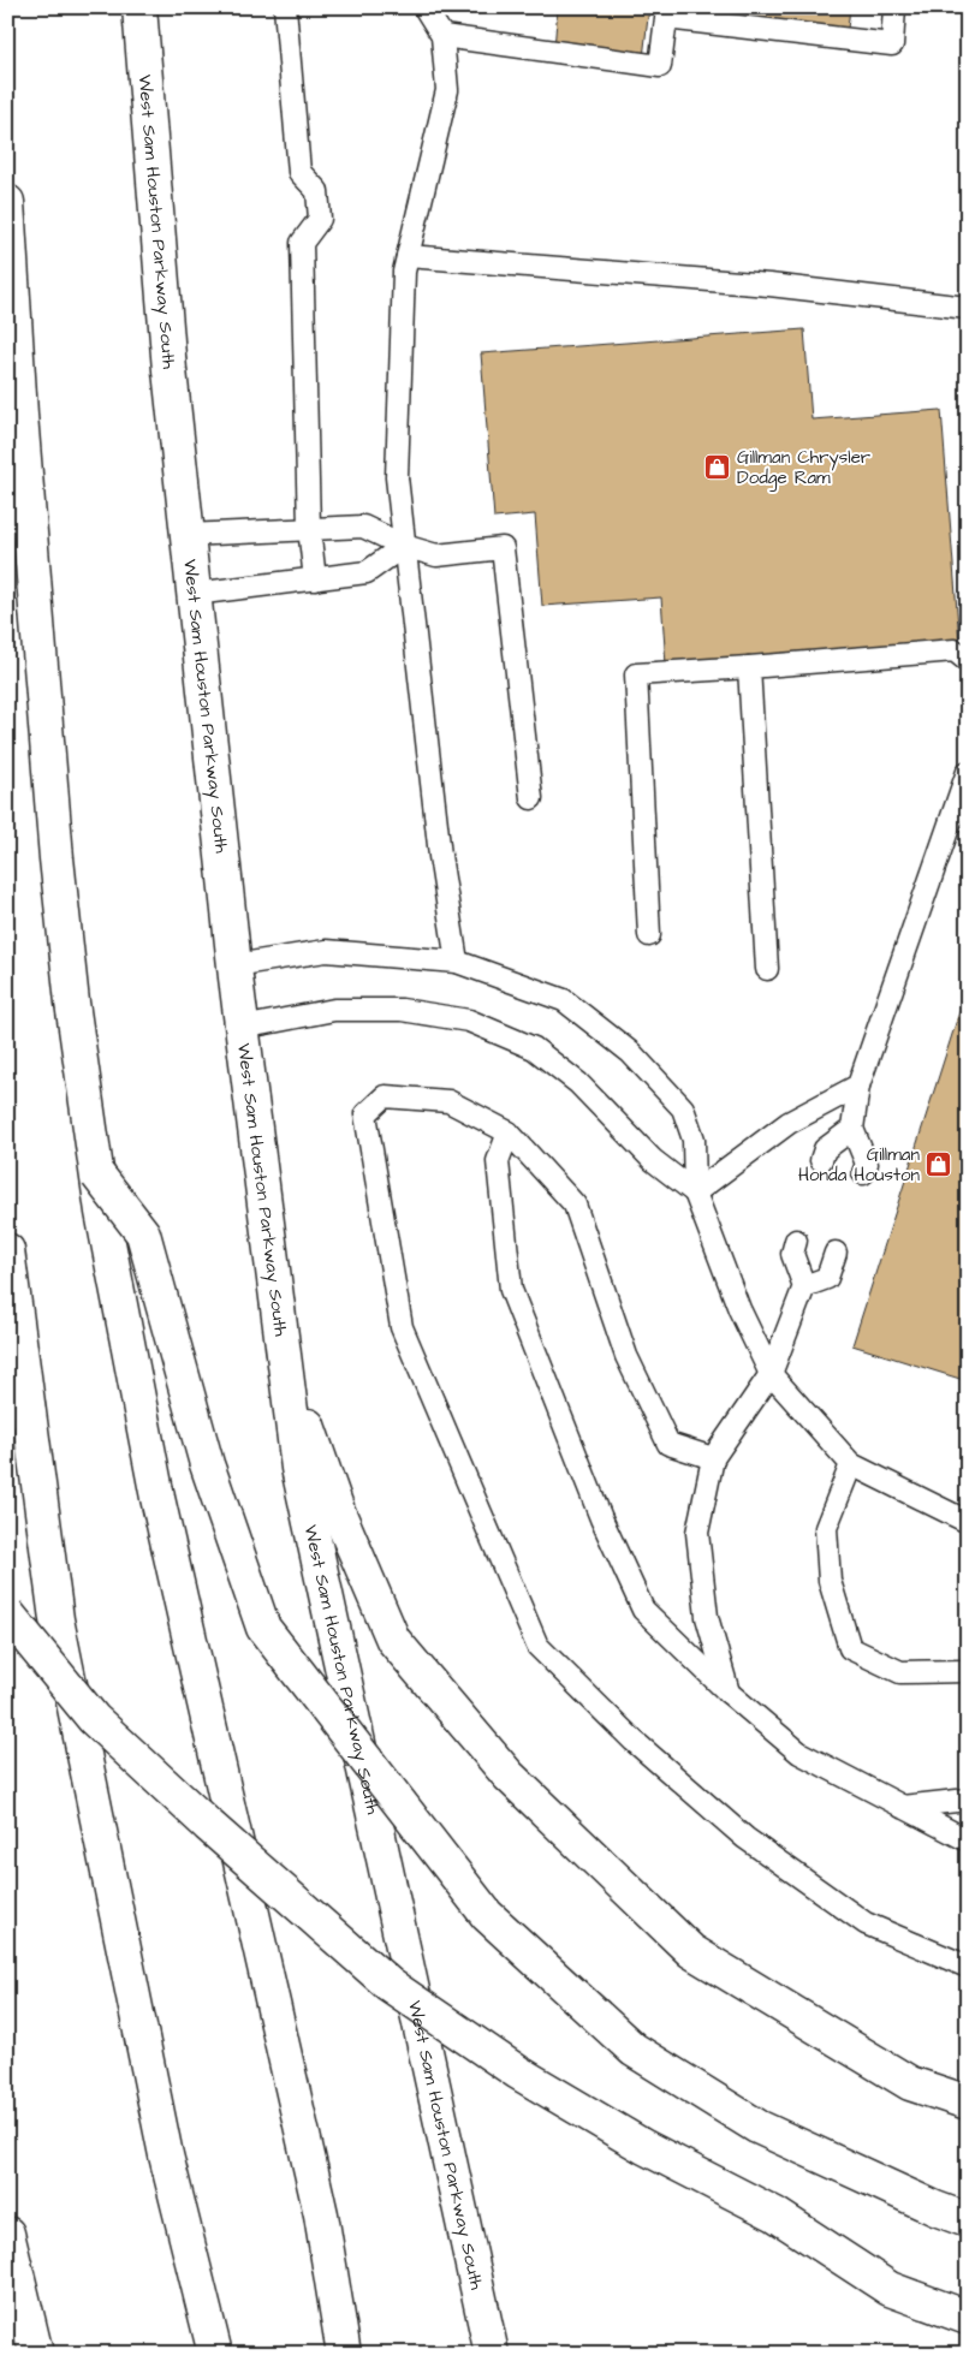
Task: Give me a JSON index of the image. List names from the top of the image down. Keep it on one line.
{"streets":{"main road":["West Sam Houston Parkway South"]},"places":{"shop":["Gillman Chrysler Dodge Ram","Gillman Honda Houston"]}}
